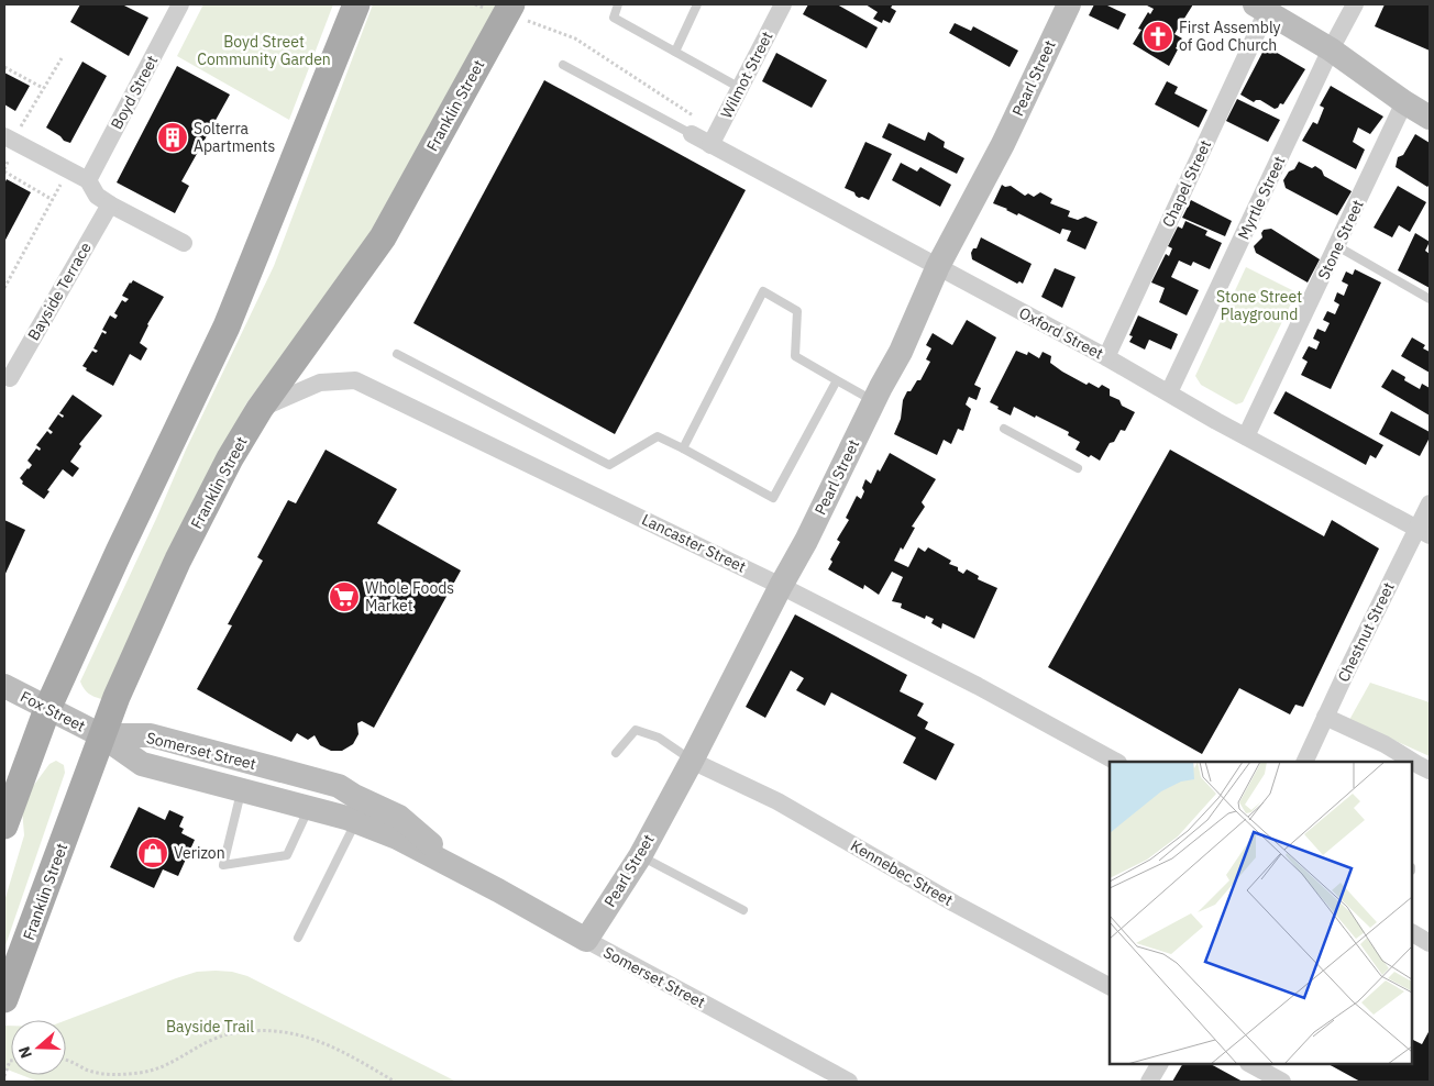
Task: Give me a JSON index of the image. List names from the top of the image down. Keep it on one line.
{"streets":{"main road":["Franklin Street"],"street":["Wilmot Street","Pearl Street","Boyd Street","Chapel Street","Myrtle Street","Stone Street","Bayside Terrace","Oxford Street","Lancaster Street","Chestnut Street","Fox Street","Somerset Street","Kennebec Street"]},"crossings":[["Wilmot Street","Oxford Street"],["Pearl Street","Oxford Street"],["Pearl Street","Lancaster Street"],["Pearl Street","Somerset Street"],["Pearl Street","Kennebec Street"],["Franklin Street","Lancaster Street"],["Franklin Street","Fox Street"],["Franklin Street","Somerset Street"],["Chapel Street","Oxford Street"],["Myrtle Street","Oxford Street"],["Stone Street","Oxford Street"],["Oxford Street","Chestnut Street"],["Fox Street","Somerset Street"]],"parks":["Boyd Street Community Garden","Stone Street Playground","Bayside Trail"],"places":{"church":["First Assembly of God Church"],"building":["Solterra Apartments"],"supermarket":["Whole Foods Market"],"shop":["Verizon"]},"north":"left"}
